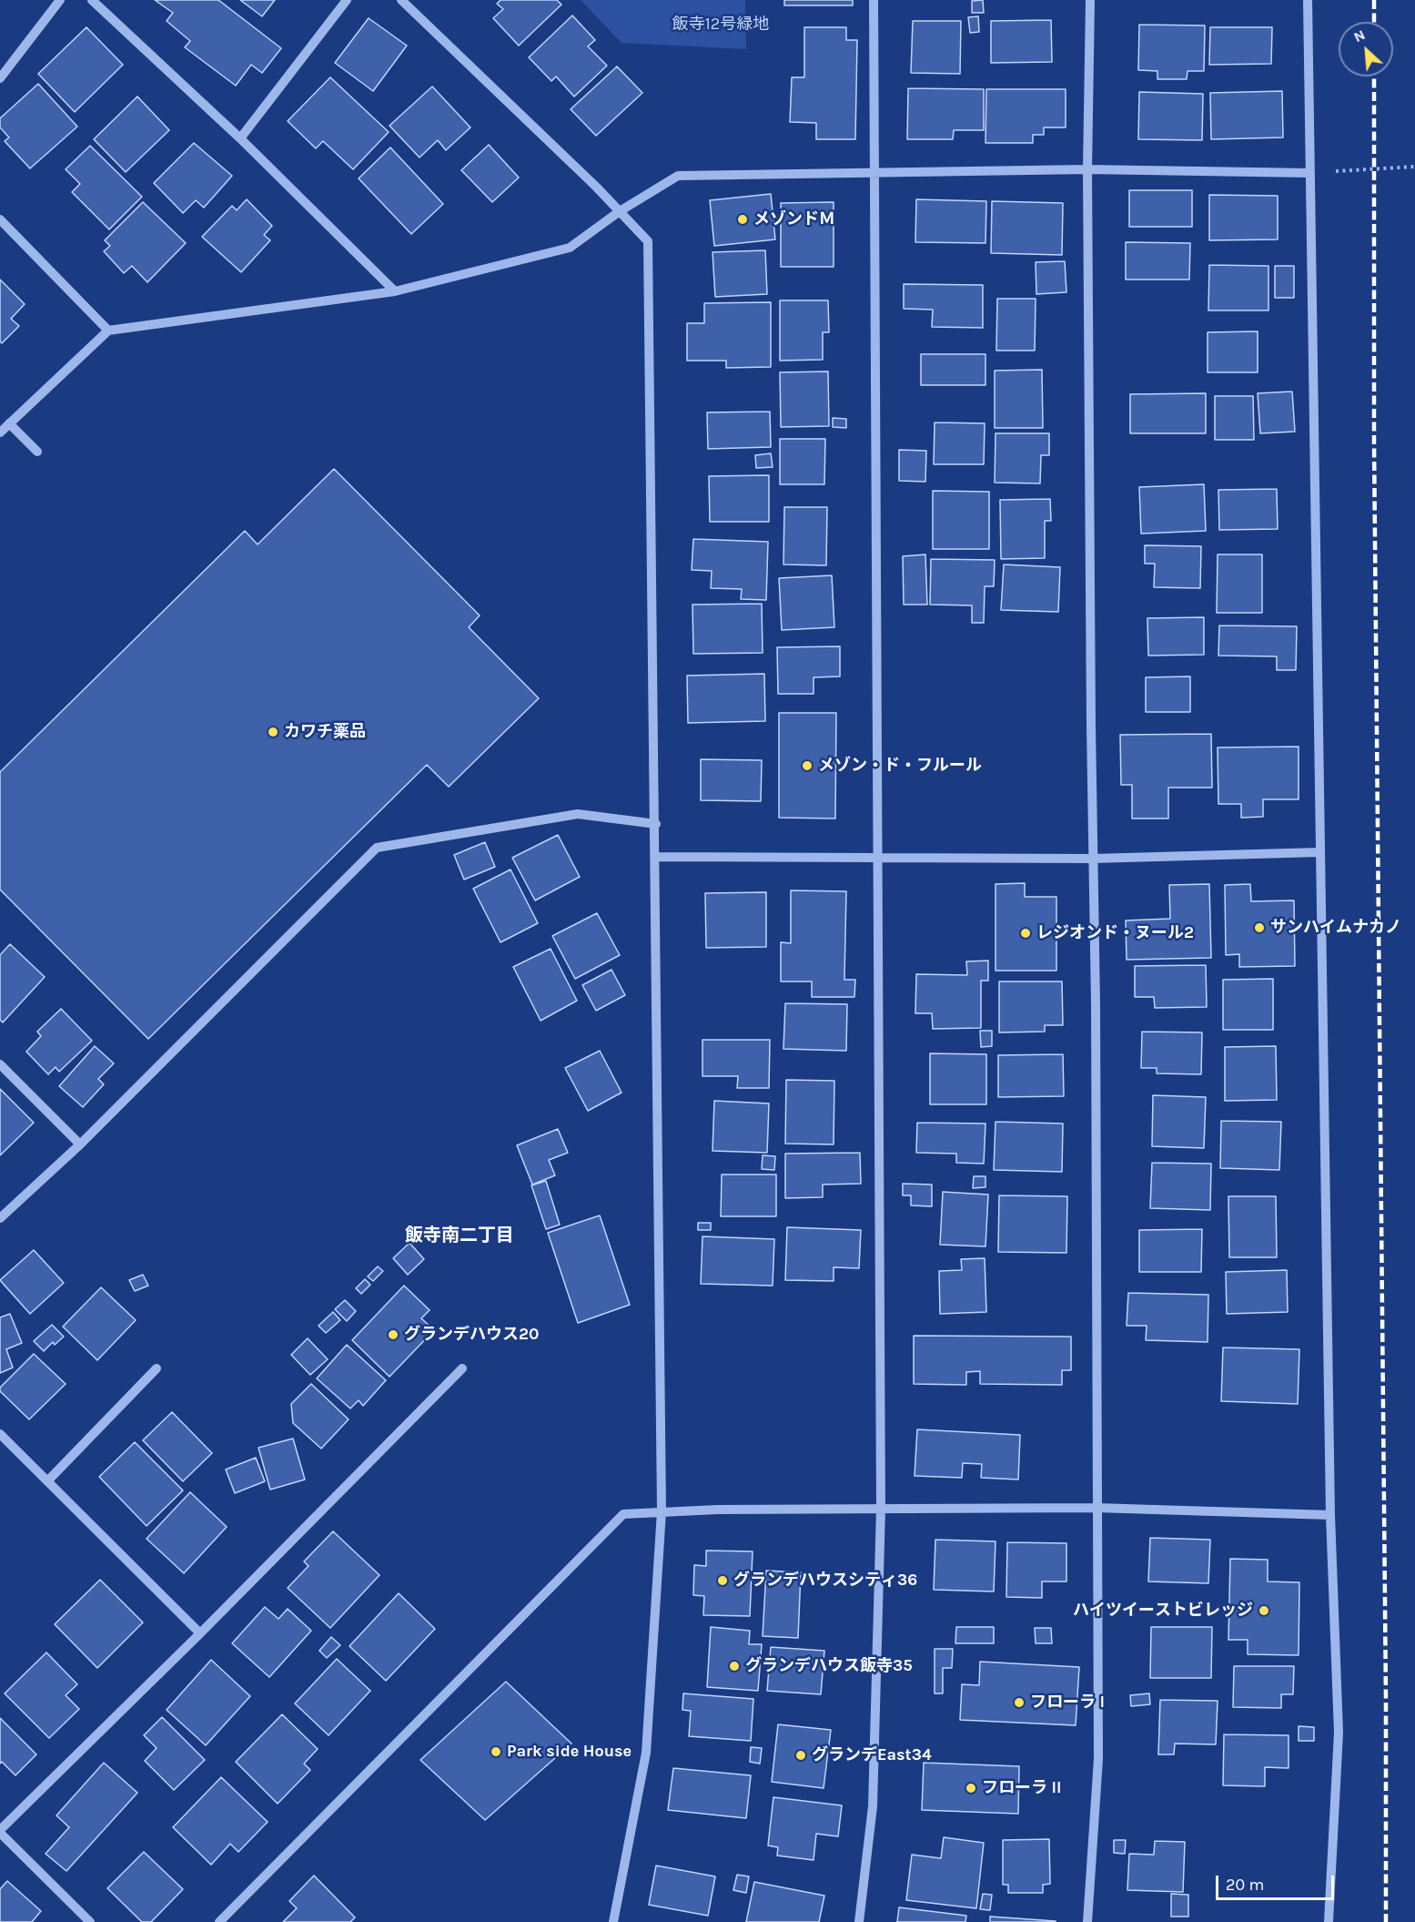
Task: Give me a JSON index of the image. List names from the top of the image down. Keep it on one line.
{"districts":["飯寺南二丁目"],"parks":["飯寺12号緑地"],"places":["メゾンドＭ","カワチ薬品","メゾン・ド・フルール","サンハイムナカノ","レジオンド・ヌール2","グランデハウス20","グランデハウスシティ36","ハイツイーストビレッジ","グランデハウス飯寺35","フローラ I","Park side House","グランデEast34","フローラ II"],"scale_bar":"20 m","north":"top left"}
